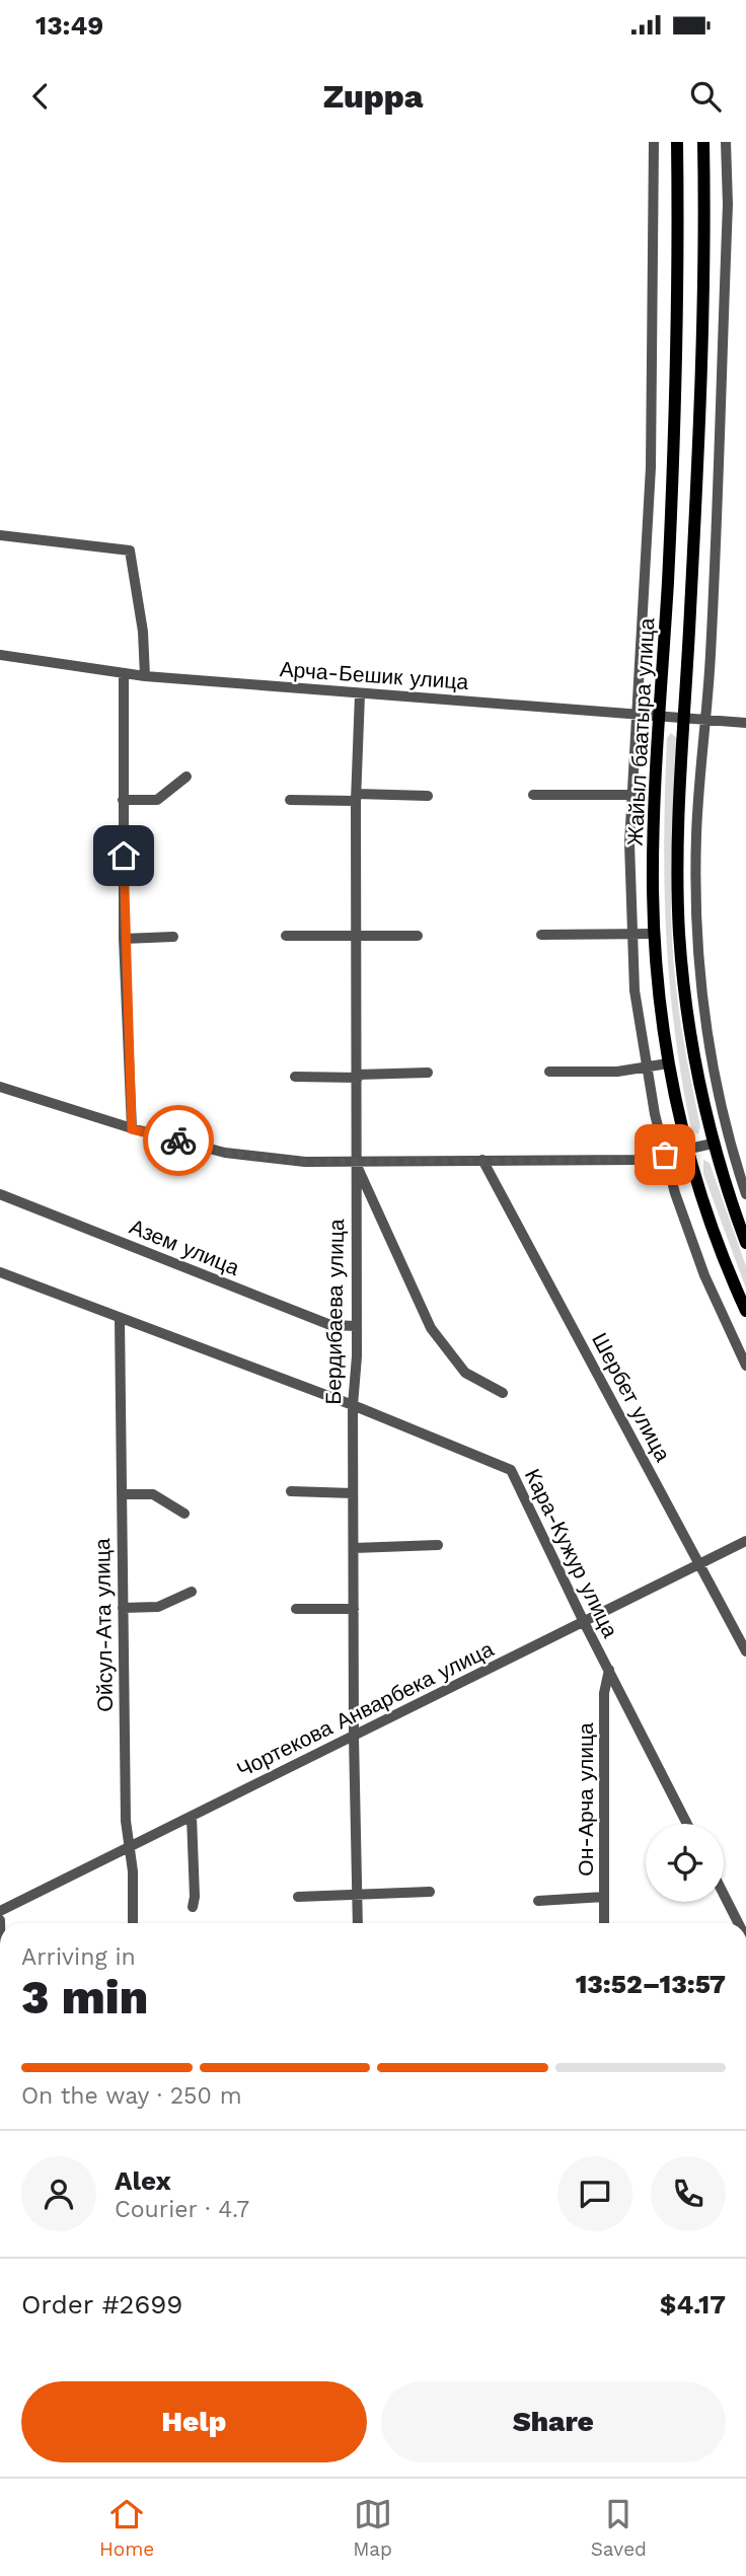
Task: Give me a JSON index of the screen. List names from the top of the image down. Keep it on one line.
{"streets":{"main road":["Жайыл баатыра улица"],"street":["Арча-Бешик улица","Азем улица","Бердибаева улица","Шербет улица","Кара-Кужур улица","Ойсул-Ата улица","Чортекова Анварбека улица","Он-Арча улица"]},"crossings":[["Арча-Бешик улица","Жайыл баатыра улица"],["Арча-Бешик улица","Бердибаева улица"],["Азем улица","Бердибаева улица"],["Бердибаева улица","Кара-Кужур улица"],["Бердибаева улица","Чортекова Анварбека улица"],["Шербет улица","Чортекова Анварбека улица"],["Кара-Кужур улица","Ойсул-Ата улица"],["Кара-Кужур улица","Чортекова Анварбека улица"],["Кара-Кужур улица","Он-Арча улица"],["Ойсул-Ата улица","Чортекова Анварбека улица"]],"page":{"status":"13:49","header":"Zuppa","heading":["3 min","Arriving in","13:52–13:57"],"panel":["Alex","Courier · 4.7","Order #2699","$4.17"],"bar":"On the way · 250 m","buttons":["Help","Share"],"tabs":["Home","Map","Saved"]}}
